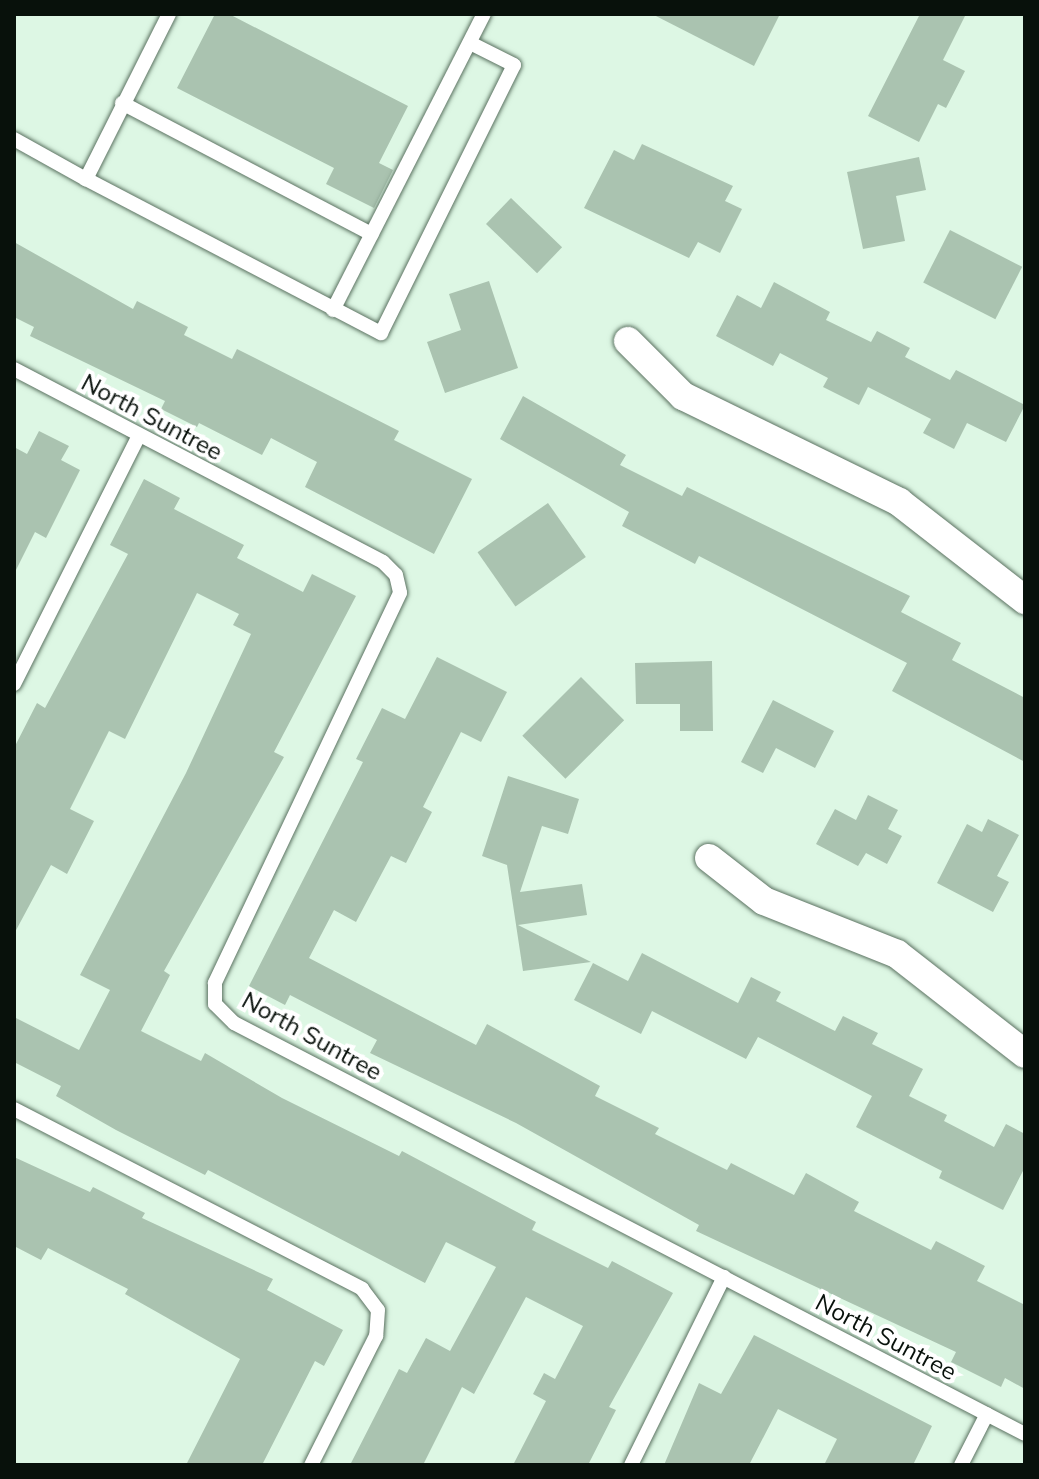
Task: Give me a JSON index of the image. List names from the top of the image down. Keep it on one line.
{"streets":{"lane":["North Suntree"]}}
